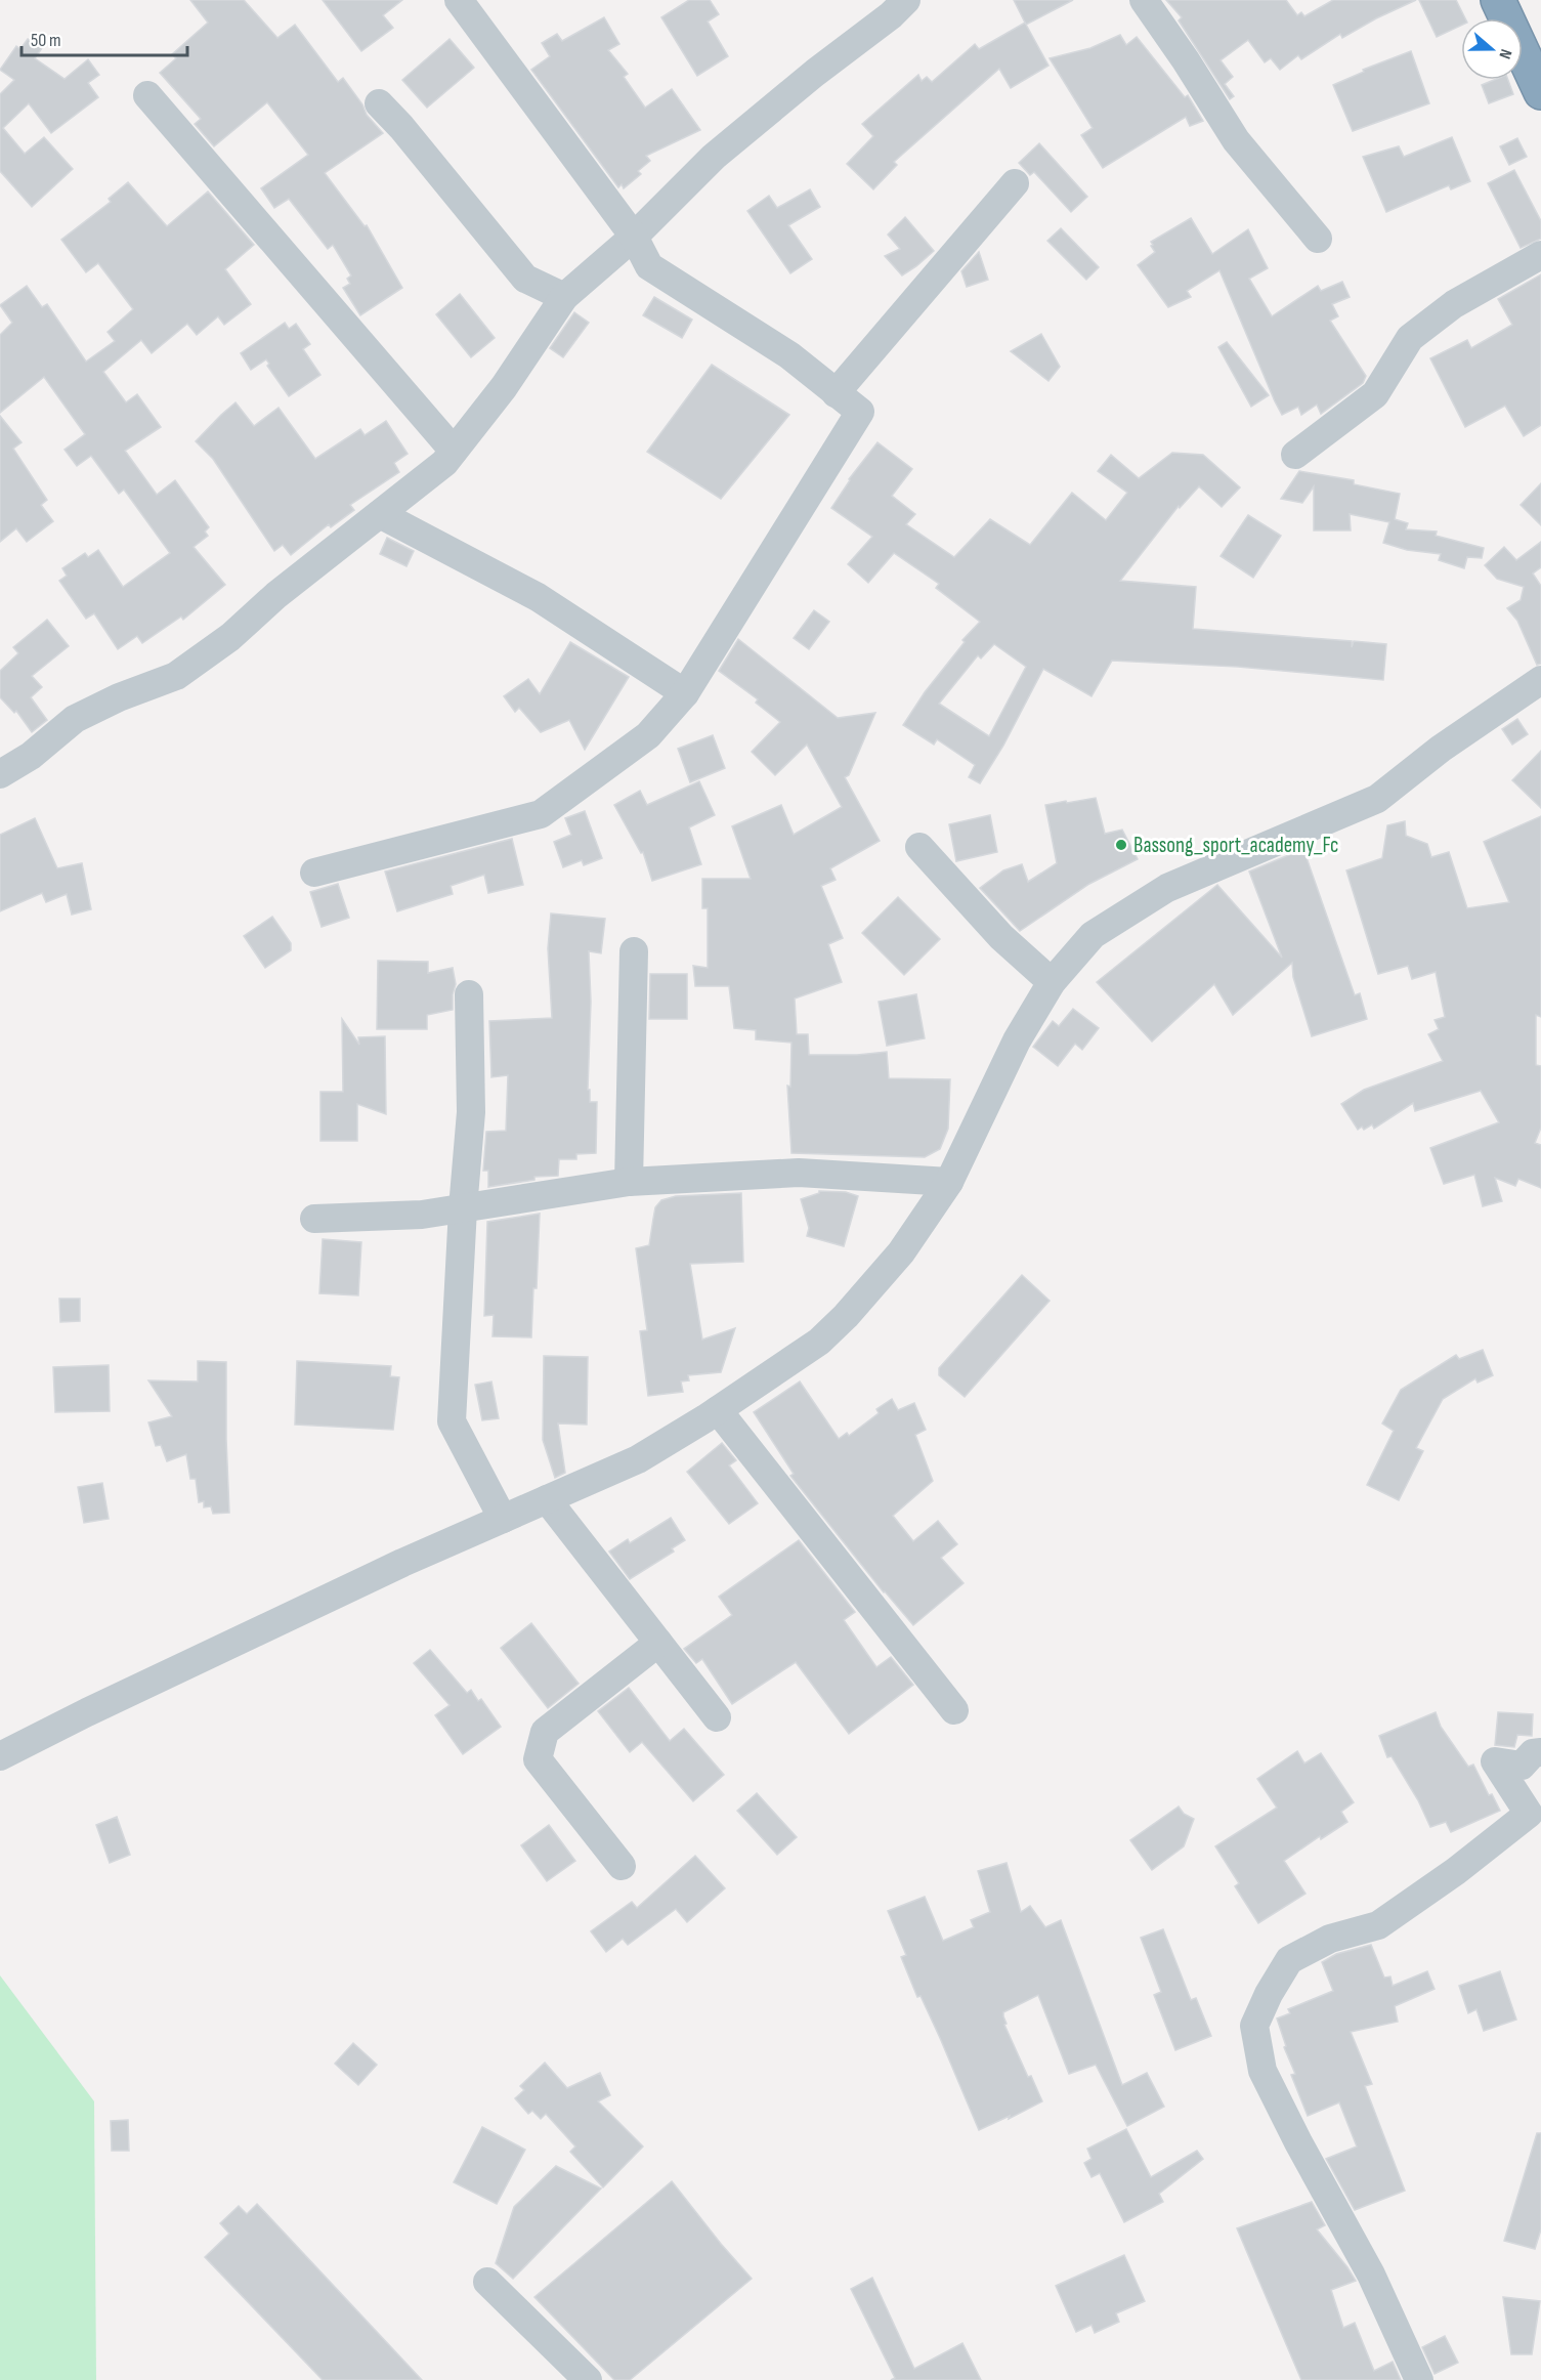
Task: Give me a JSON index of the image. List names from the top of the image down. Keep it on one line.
{"places":["Bassong_sport_academy_Fc"],"scale_bar":"50 m","north":"right"}
